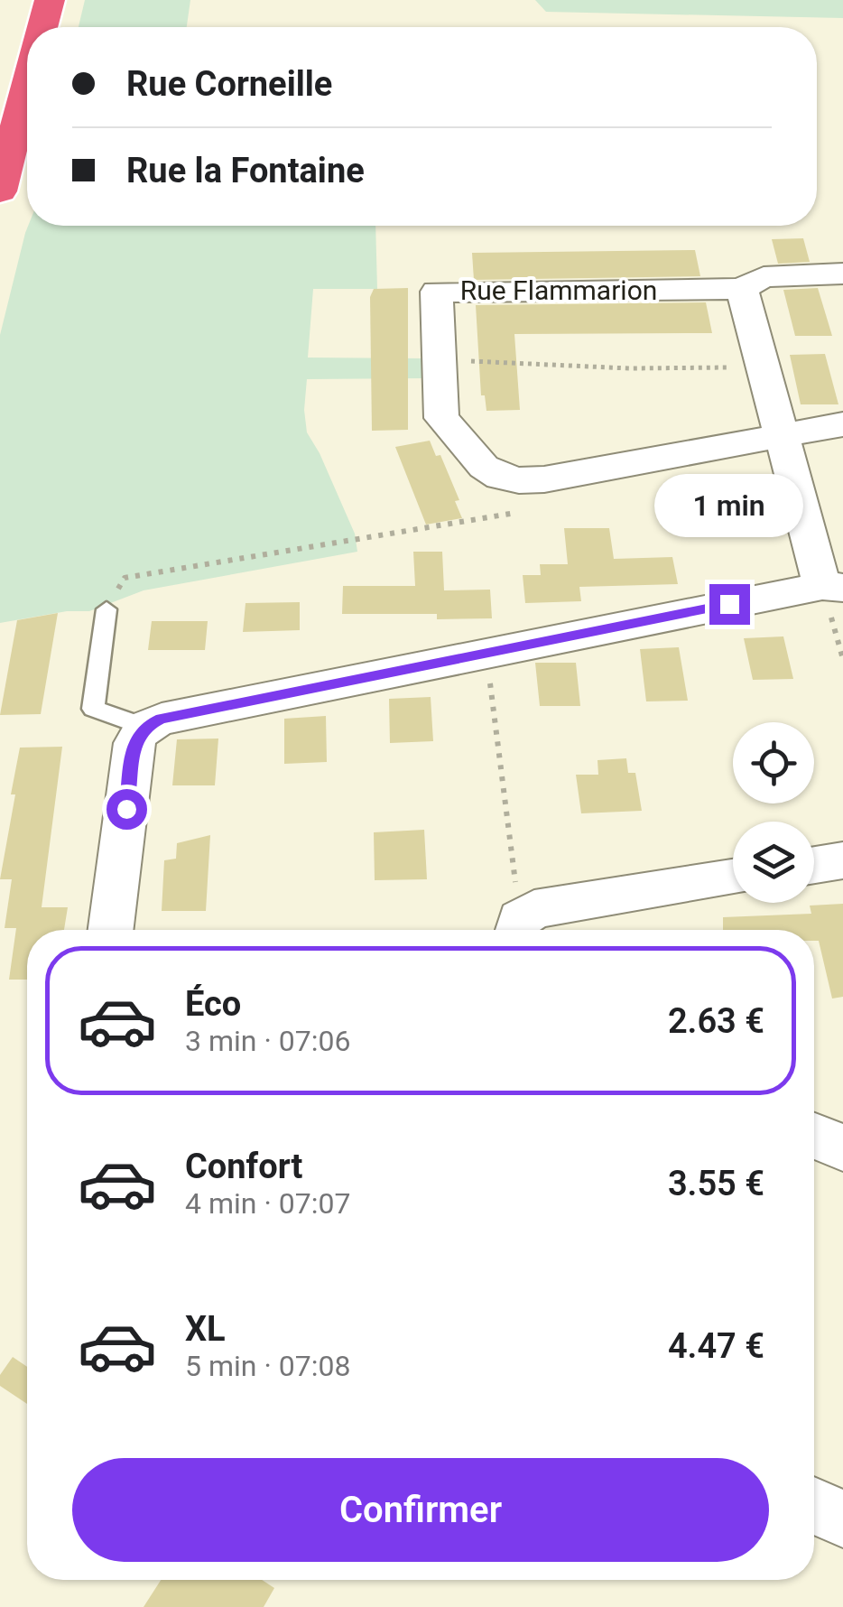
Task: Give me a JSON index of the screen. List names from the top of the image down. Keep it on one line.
{"streets":{"street":["Rue Flammarion"]},"page":{"banner":["Rue Corneille","Rue la Fontaine"],"bubble":"1 min","list":[{"name":"Éco","note":"3 min · 07:06","value":"2.63 €"},{"name":"Confort","note":"4 min · 07:07","value":"3.55 €"},{"name":"XL","note":"5 min · 07:08","value":"4.47 €"}],"buttons":"Confirmer"}}
